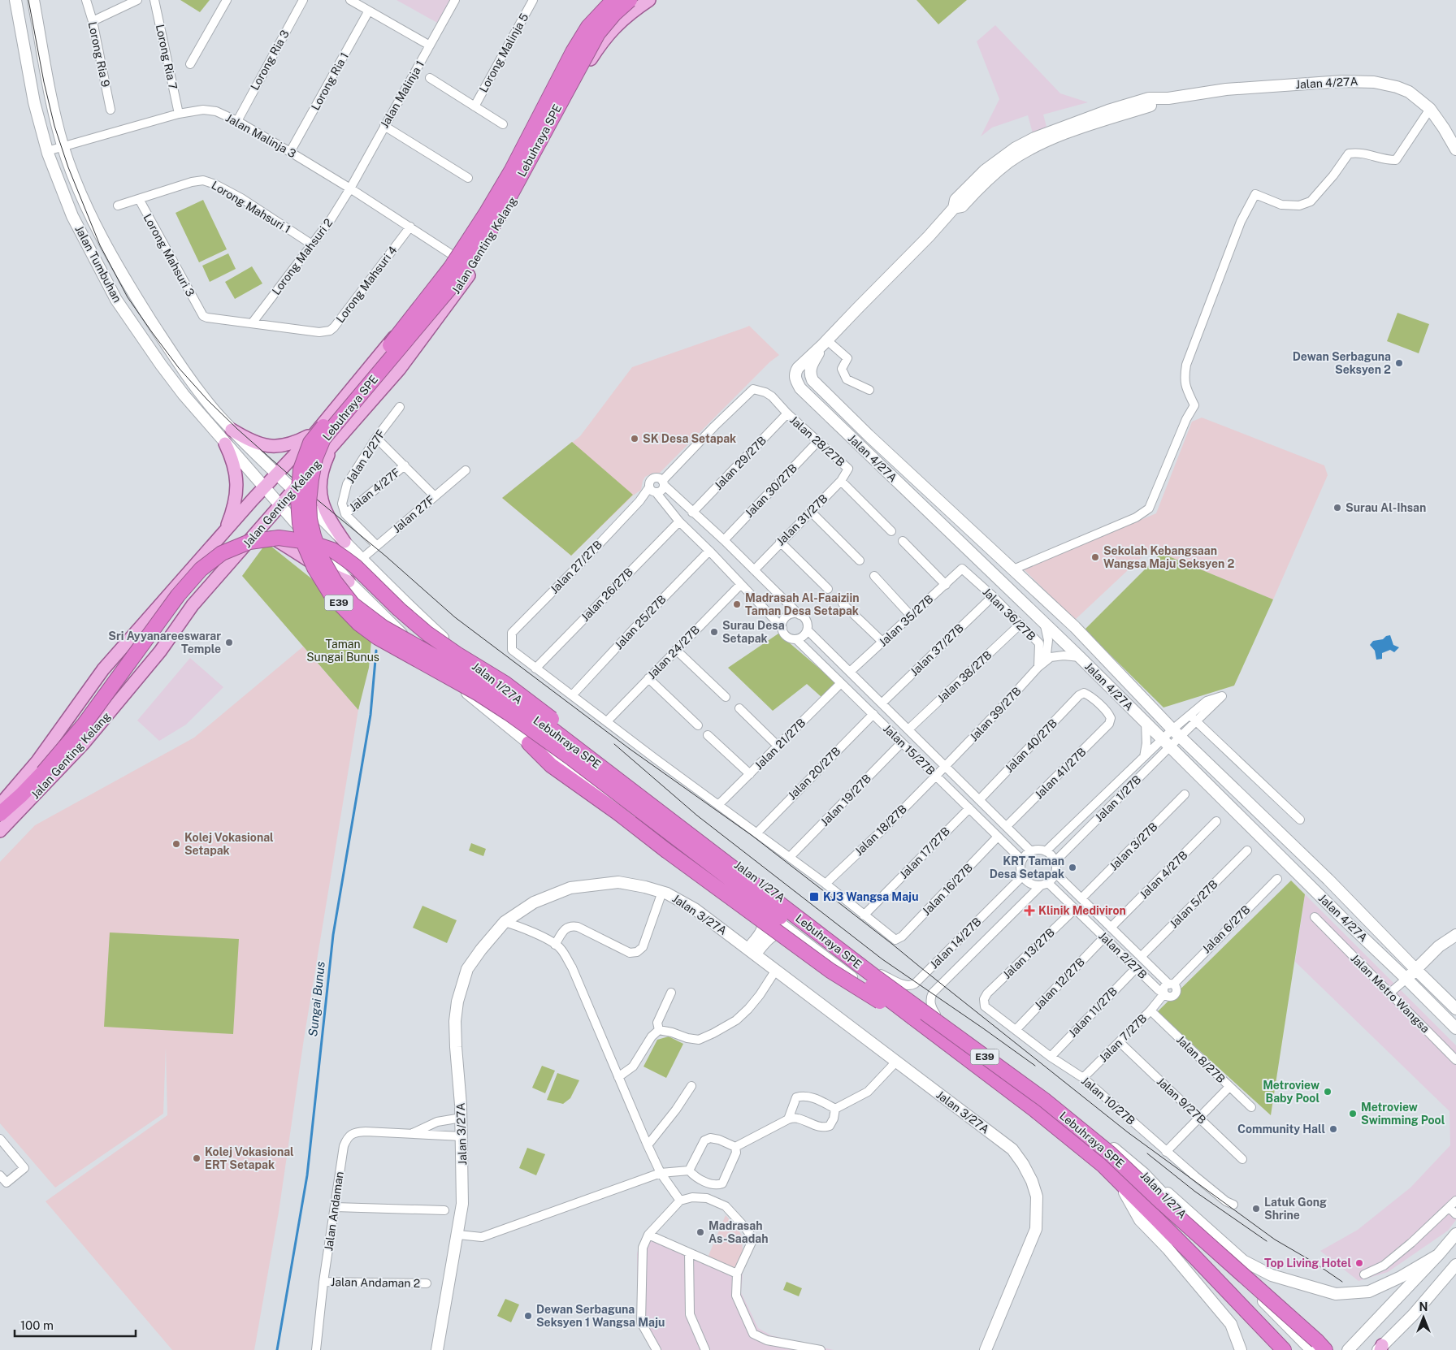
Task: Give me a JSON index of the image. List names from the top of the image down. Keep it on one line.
{"streets":{"highway":["Lebuhraya SPE","E39"],"main road":["Jalan 4/27A","Jalan Genting Kelang","Jalan Tumbuhan","Jalan 1/27A","Jalan 3/27A"],"street":["Lorong Malinja 5","Lorong Ria 9","Lorong Ria 7","Lorong Ria 3","Lorong Ria 1","Jalan Malinja 1","Jalan Malinja 3","Lorong Mahsuri 1","Lorong Mahsuri 3","Lorong Mahsuri 2","Lorong Mahsuri 4","Jalan 28/27B","Jalan 2/27F","Jalan 29/27B","Jalan 4/27F","Jalan 30/27B","Jalan 27F","Jalan 31/27B","Jalan 27/27B","Jalan 26/27B","Jalan 36/27B","Jalan 35/27B","Jalan 25/27B","Jalan 37/27B","Jalan 24/27B","Jalan 38/27B","Jalan 39/27B","Jalan 21/27B","Jalan 40/27B","Jalan 15/27B","Jalan 20/27B","Jalan 41/27B","Jalan 1/27B","Jalan 19/27B","Jalan 18/27B","Jalan 3/27B","Jalan 17/27B","Jalan 4/27B","Jalan 16/27B","Jalan 5/27B","Jalan 6/27B","Jalan 14/27B","Jalan 13/27B","Jalan 2/27B","Jalan 12/27B","Jalan Metro Wangsa","Jalan 11/27B","Jalan 7/27B","Jalan 8/27B","Jalan 10/27B","Jalan 9/27B","Jalan Andaman","Jalan Andaman 2"]},"crossings":[["Lorong Ria 7","Jalan Malinja 3"],["Lorong Ria 3","Jalan Malinja 3"],["Lorong Ria 1","Jalan Malinja 3"],["Jalan 4/27A","Jalan 39/27B"],["Jalan 4/27A","Jalan 1/27B"],["Jalan Malinja 1","Jalan Malinja 3"],["Jalan Malinja 1","Lorong Mahsuri 2"],["Jalan Malinja 3","Jalan Genting Kelang"],["Jalan Malinja 3","Lorong Mahsuri 2"],["Jalan Malinja 3","Jalan Tumbuhan"],["Jalan Malinja 3","Lorong Mahsuri 4"],["Lebuhraya SPE","Jalan Genting Kelang"],["Lebuhraya SPE","E39"],["Lorong Mahsuri 1","Lorong Mahsuri 3"],["Lorong Mahsuri 1","Lorong Mahsuri 2"],["Jalan Genting Kelang","Jalan Tumbuhan"],["Jalan Genting Kelang","Jalan 1/27A"],["Lorong Mahsuri 3","Lorong Mahsuri 4"],["Lorong Mahsuri 2","Lorong Mahsuri 4"],["Jalan Tumbuhan","Jalan 1/27A"],["Jalan 28/27B","Jalan 29/27B"],["Jalan 28/27B","Jalan 30/27B"],["Jalan 28/27B","Jalan 31/27B"],["Jalan 28/27B","Jalan 27/27B"],["Jalan 2/27F","Jalan 4/27F"],["Jalan 27F","Jalan 1/27A"],["Jalan 27/27B","Jalan 26/27B"],["Jalan 36/27B","Jalan 35/27B"],["Jalan 36/27B","Jalan 37/27B"],["Jalan 36/27B","Jalan 38/27B"],["Jalan 36/27B","Jalan 39/27B"],["Jalan 35/27B","Jalan 15/27B"],["Jalan 37/27B","Jalan 15/27B"],["Jalan 38/27B","Jalan 15/27B"],["Jalan 1/27A","Jalan 14/27B"],["Jalan 39/27B","Jalan 15/27B"],["Jalan 39/27B","Jalan 18/27B"],["Jalan 21/27B","Jalan 15/27B"],["Jalan 40/27B","Jalan 15/27B"],["Jalan 40/27B","Jalan 41/27B"],["Jalan 15/27B","Jalan 20/27B"],["Jalan 15/27B","Jalan 41/27B"],["Jalan 15/27B","Jalan 1/27B"],["Jalan 15/27B","Jalan 19/27B"],["Jalan 15/27B","Jalan 18/27B"],["Jalan 15/27B","Jalan 17/27B"],["Jalan 15/27B","Jalan 16/27B"],["Jalan 15/27B","Jalan 14/27B"],["Jalan 15/27B","Jalan 2/27B"],["Jalan 1/27B","Jalan 14/27B"],["Jalan 1/27B","Jalan 2/27B"],["Jalan 3/27B","Jalan 2/27B"],["Jalan 17/27B","Jalan 16/27B"],["Jalan 4/27B","Jalan 2/27B"],["Jalan 5/27B","Jalan 2/27B"],["Jalan 3/27A","Jalan Andaman"],["Jalan 6/27B","Jalan 2/27B"],["Jalan 6/27B","Jalan 7/27B"],["Jalan 14/27B","Jalan 2/27B"],["Jalan 13/27B","Jalan 2/27B"],["Jalan 13/27B","Jalan 10/27B"],["Jalan 2/27B","Jalan 12/27B"],["Jalan 2/27B","Jalan 11/27B"],["Jalan 2/27B","Jalan 7/27B"],["Jalan 12/27B","Jalan 10/27B"],["Jalan 11/27B","Jalan 10/27B"],["Jalan 7/27B","Jalan 8/27B"],["Jalan 7/27B","Jalan 10/27B"],["Jalan 7/27B","Jalan 9/27B"],["Jalan Andaman","Jalan Andaman 2"]],"water":["Sungai Bunus"],"parks":["Taman Sungai Bunus"],"places":{"other":["Dewan Serbaguna Seksyen 2","SK Desa Setapak","Surau Al-Ihsan","Sekolah Kebangsaan Wangsa Maju Seksyen 2","Madrasah Al-Faaiziin Taman Desa Setapak","Surau Desa Setapak","Sri Ayyanareeswarar Temple","Kolej Vokasional Setapak","KRT Taman Desa Setapak","Metroview Baby Pool","Metroview Swimming Pool","Community Hall","Kolej Vokasional ERT Setapak","Latuk Gong Shrine","Madrasah As-Saadah","Top Living Hotel","Dewan Serbaguna Seksyen 1 Wangsa Maju"],"transit":["KJ3 Wangsa Maju"],"health":["Klinik Mediviron"]},"scale_bar":"100 m","north":"top"}
